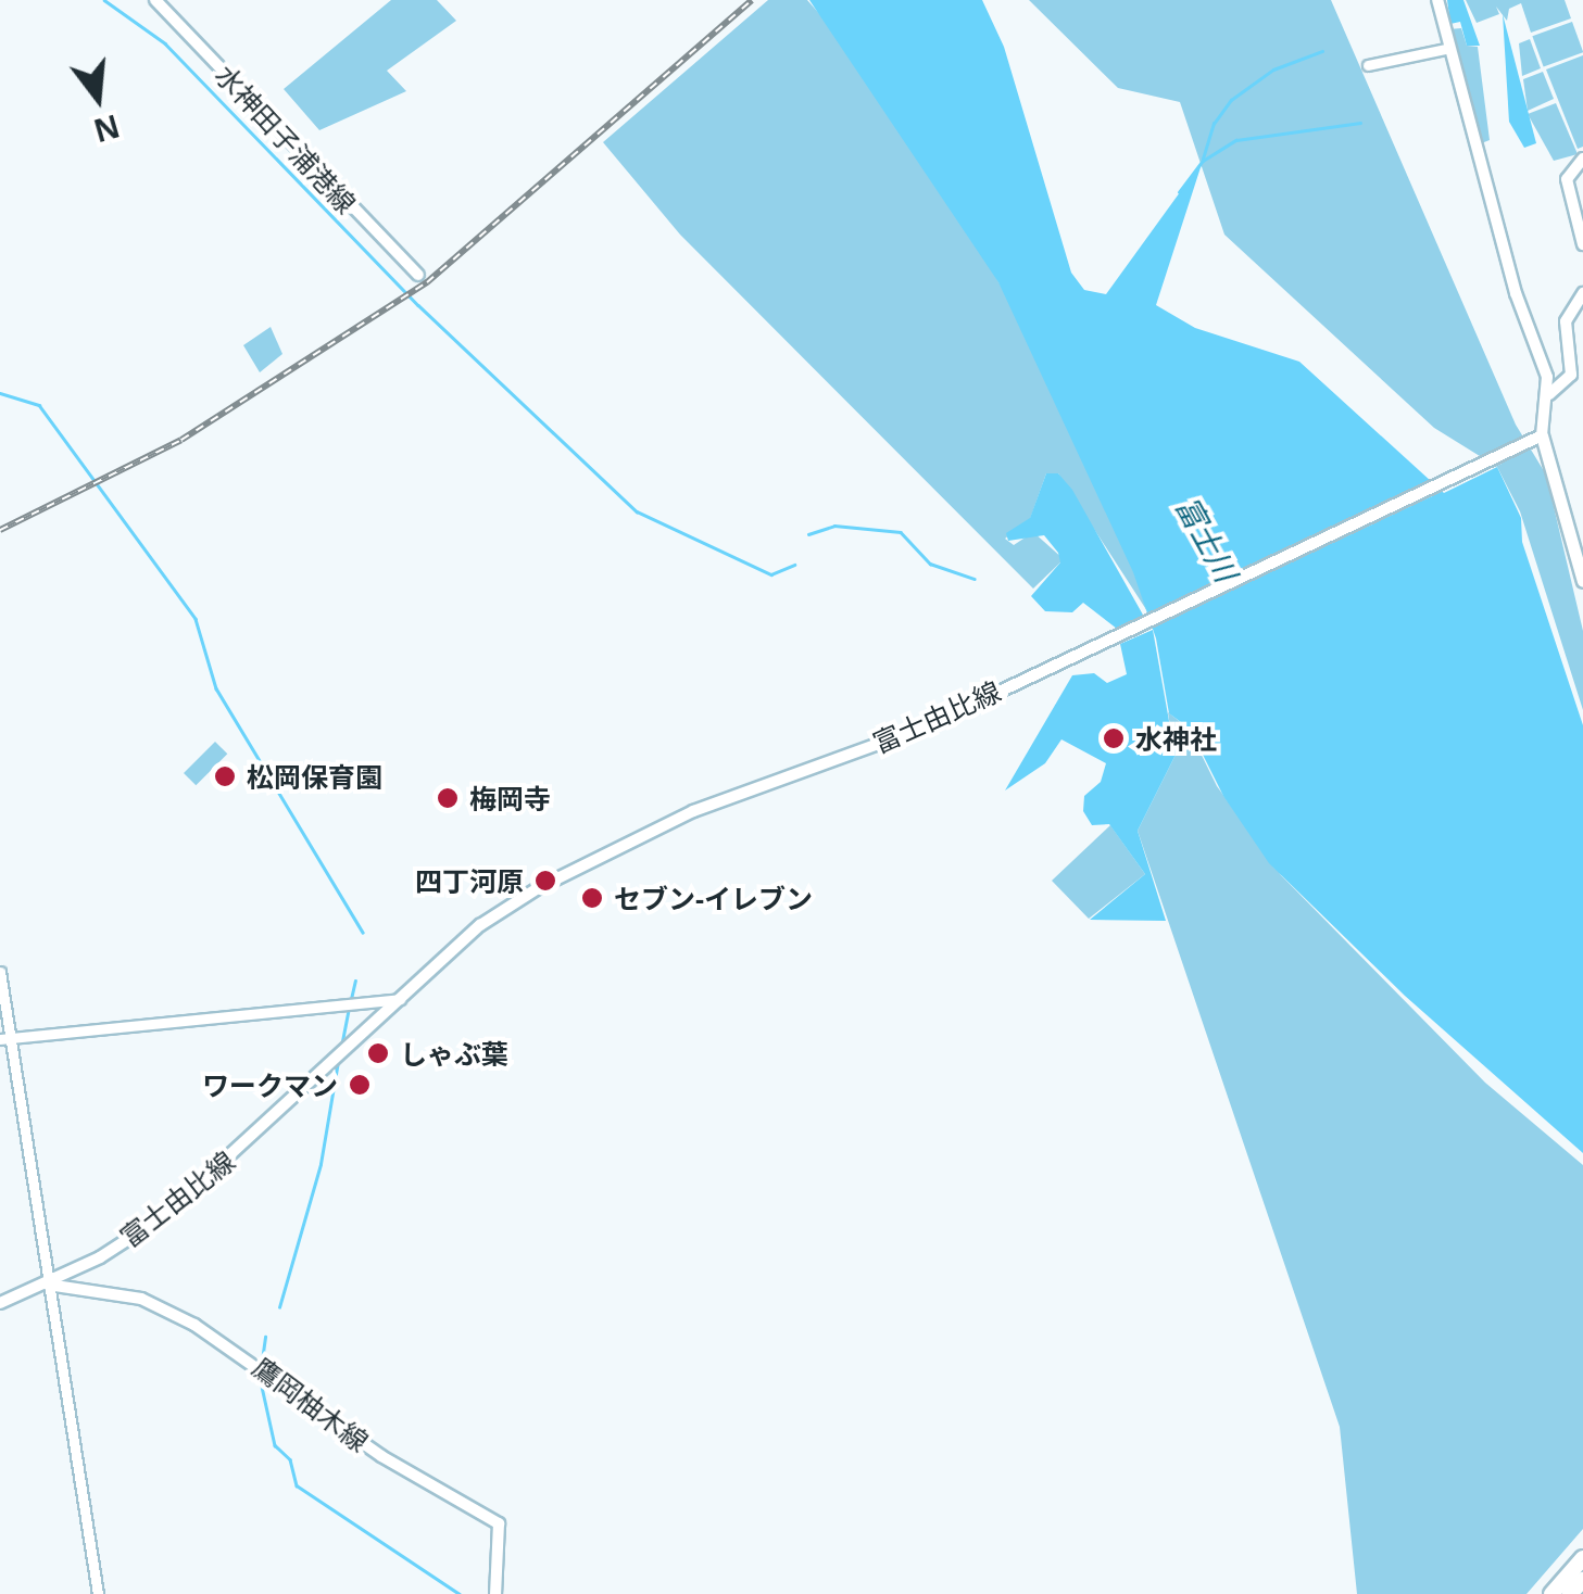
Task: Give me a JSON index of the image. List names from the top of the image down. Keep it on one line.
{"streets":{"main road":["水神田子浦港線","富士由比線","鷹岡柚木線"]},"crossings":[["富士由比線","鷹岡柚木線"]],"water":["富士川"],"places":["水神社","松岡保育園","梅岡寺","四丁河原","セブン-イレブン","しゃぶ葉","ワークマン"],"north":"bottom"}
